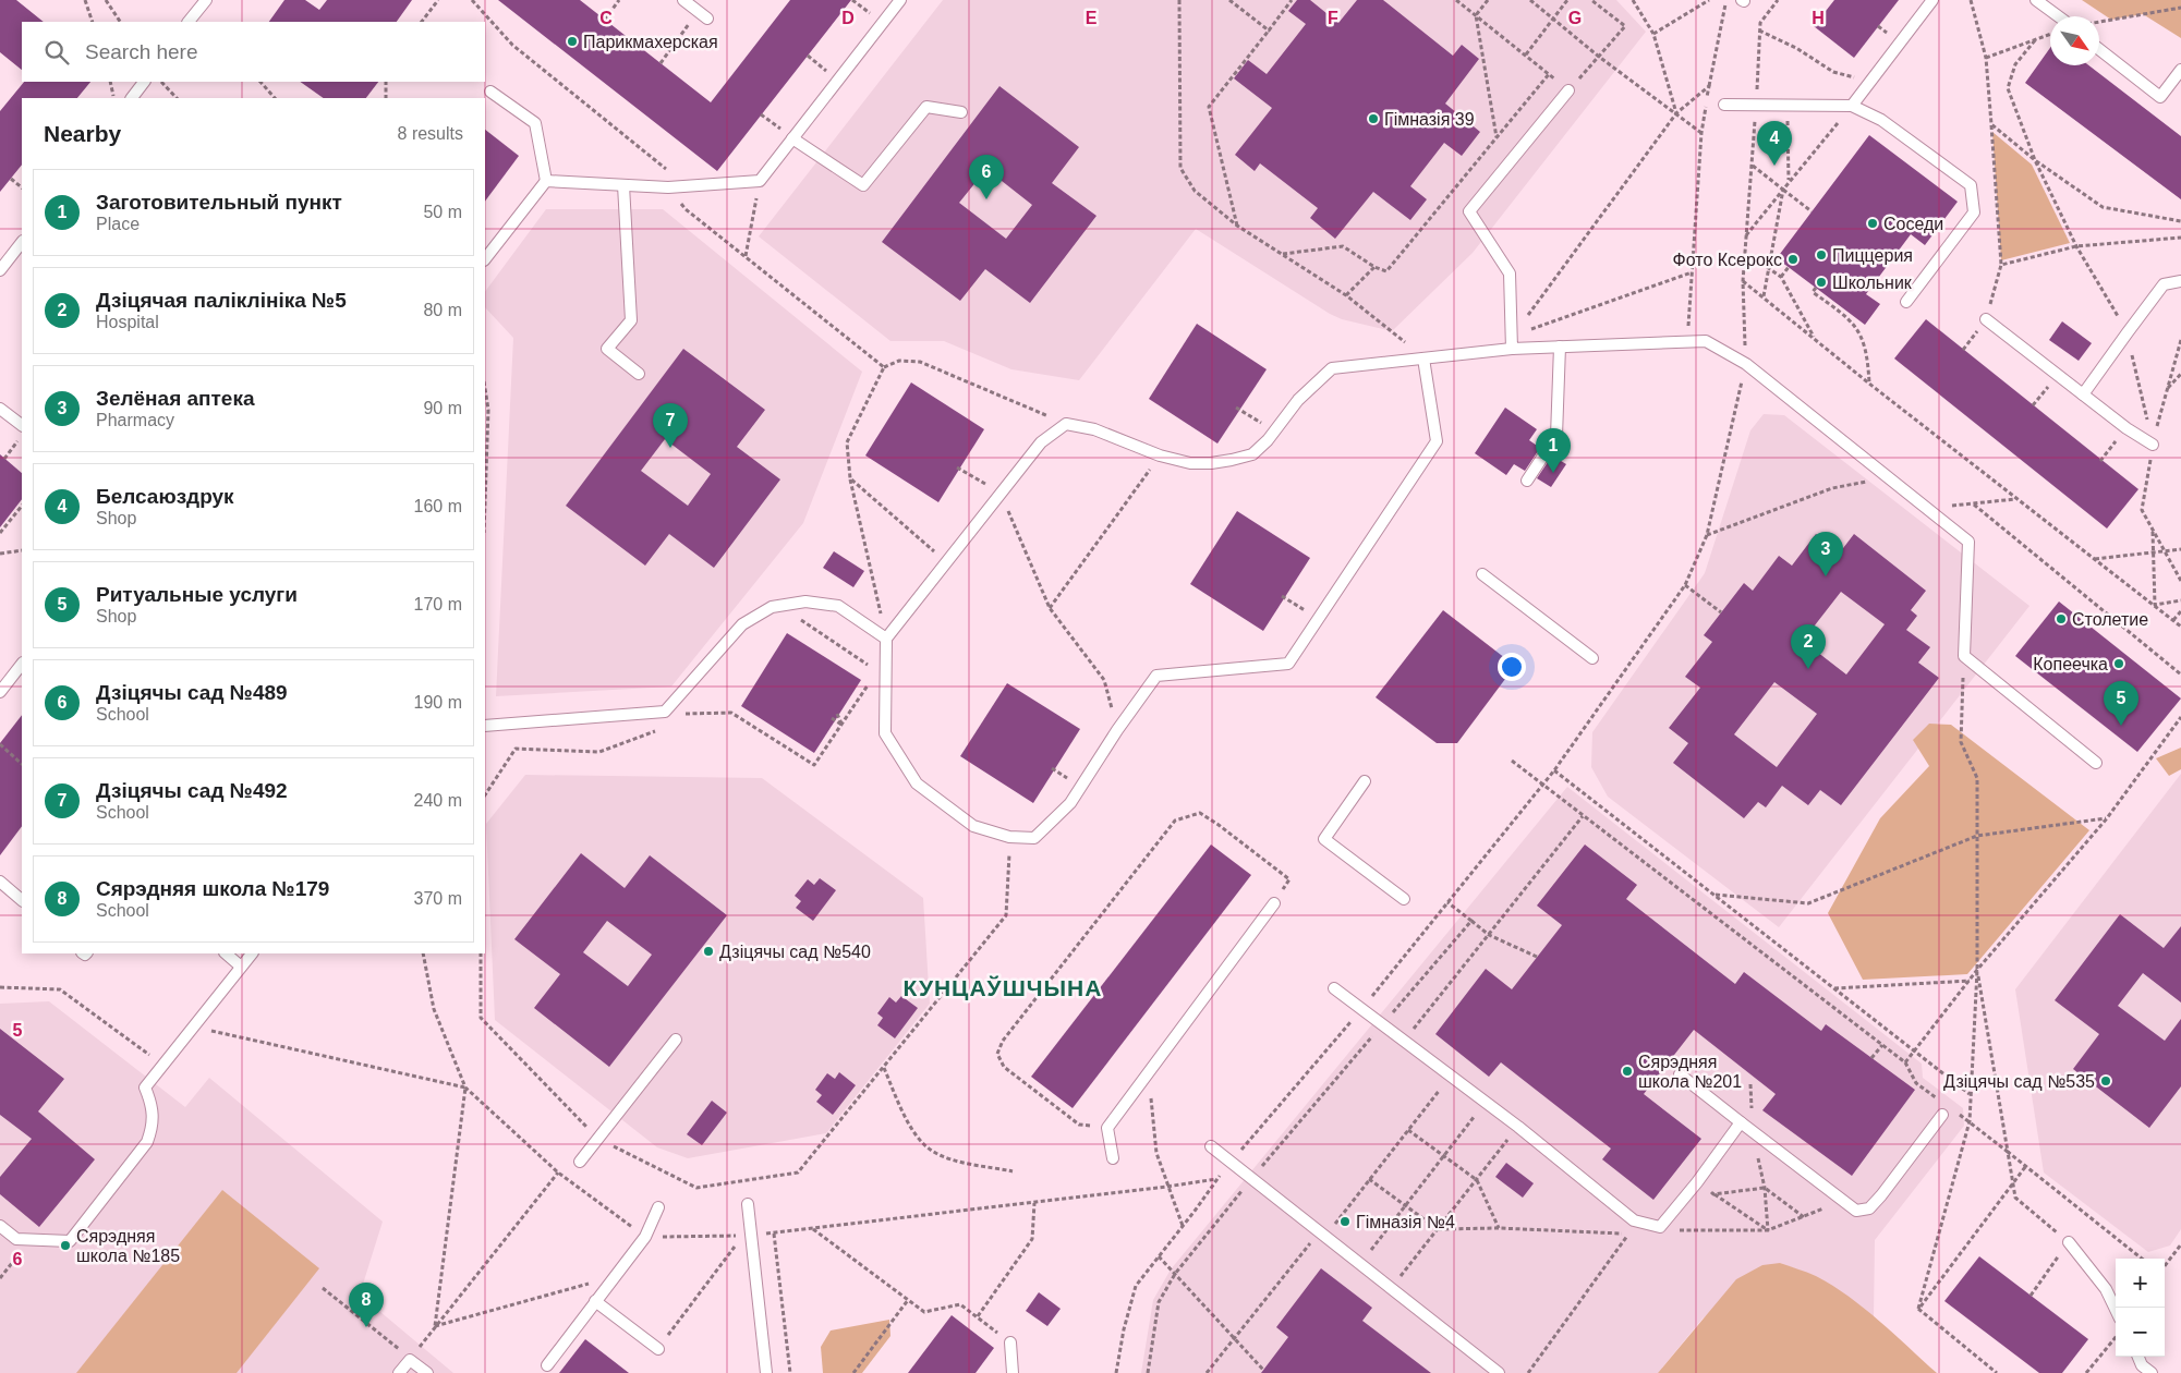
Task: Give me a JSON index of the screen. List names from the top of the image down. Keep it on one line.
{"districts":["КУНЦАЎШЧЫНА"],"places":["Парикмахерская","Гімназія 39","Соседи","Пиццерия","Фото Ксерокс","Школьник","Столетие","Копеечка","Дзіцячы сад №540","Сярэдняя школа №201","Дзіцячы сад №535","Гімназія №4","Сярэдняя школа №185"],"north":"bottom right","page":{"search":"Search here","heading":["Nearby","8 results"],"pins":["4","6","7","1","3","2","5","8"],"list":[{"mark":"1","name":"Заготовительный пункт","note":"Place","value":"50 m"},{"mark":"2","name":"Дзіцячая паліклініка №5","note":"Hospital","value":"80 m"},{"mark":"3","name":"Зелёная аптека","note":"Pharmacy","value":"90 m"},{"mark":"4","name":"Белсаюздрук","note":"Shop","value":"160 m"},{"mark":"5","name":"Ритуальные услуги","note":"Shop","value":"170 m"},{"mark":"6","name":"Дзіцячы сад №489","note":"School","value":"190 m"},{"mark":"7","name":"Дзіцячы сад №492","note":"School","value":"240 m"},{"mark":"8","name":"Сярэдняя школа №179","note":"School","value":"370 m"}],"map_buttons":["+","−"]},"grid":{"columns":["C","D","E","F","G","H"],"rows":["5","6"]}}
